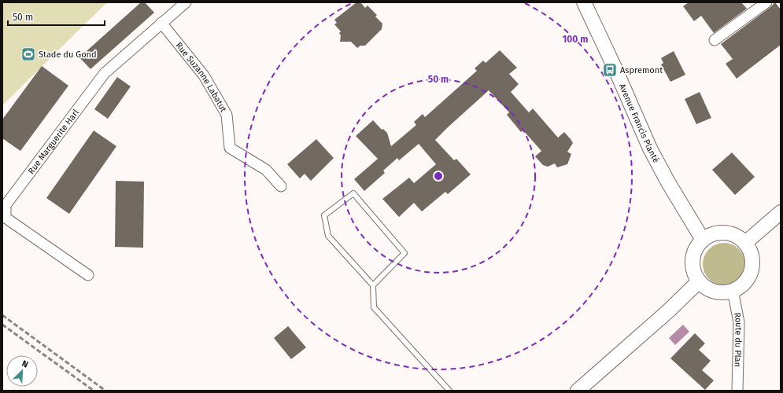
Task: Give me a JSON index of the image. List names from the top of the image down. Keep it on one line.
{"streets":{"main road":["Avenue Francis Planté"],"street":["Rue Suzanne Labatut","Rue Marguerite Harl","Route du Plan"]},"crossings":[["Rue Suzanne Labatut","Rue Marguerite Harl"],["Avenue Francis Planté","Route du Plan"]],"places":{"sports":["Stade du Gond"],"bus stop":["Aspremont"]},"scale_bar":"50 m","north":"top right","rings":["100 m","50 m"]}
